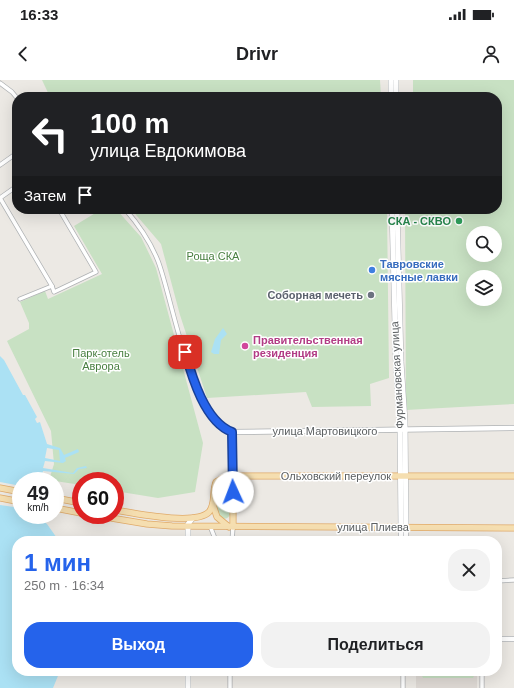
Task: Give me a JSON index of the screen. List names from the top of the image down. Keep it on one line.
{"streets":{"main road":["Фурмановская улица","Ольховский переулок","улица Плиева"],"street":["улица Мартовицкого"]},"crossings":[["Фурмановская улица","улица Мартовицкого"],["Фурмановская улица","Ольховский переулок"],["Фурмановская улица","улица Плиева"]],"parks":["Роща СКА","Парк-отель Аврора"],"places":["СКА - СКВО","Тавровские мясные лавки","Соборная мечеть","Правительственная резиденция"],"page":{"status":"16:33","header":"Drivr","turn":["100 m","улица Евдокимова"],"then":"Затем","speed":"49 km/h","limit":"60","heading":["1 мин","250 m · 16:34"],"buttons":["Выход","Поделиться"]}}
